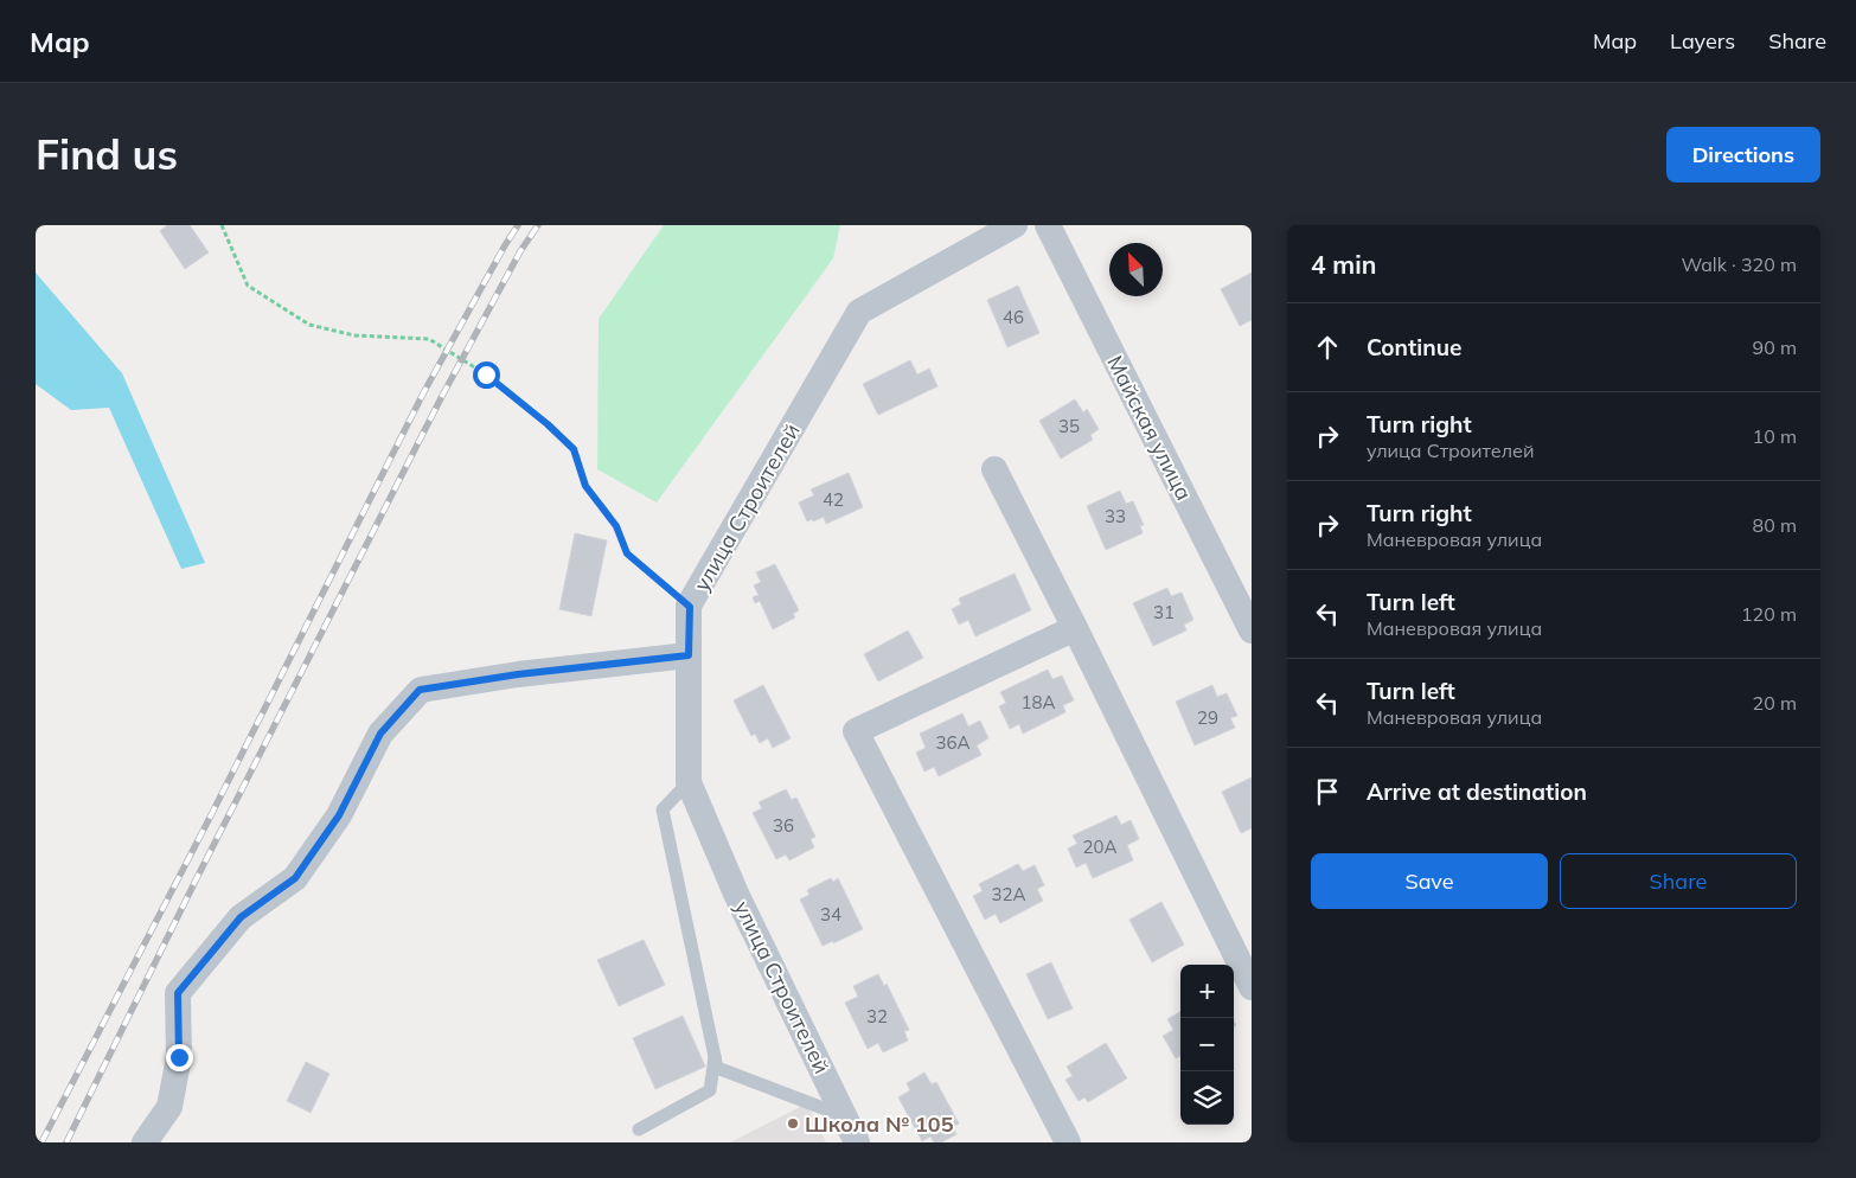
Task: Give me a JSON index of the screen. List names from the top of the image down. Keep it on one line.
{"streets":{"street":["Майская улица","улица Строителей"]},"places":["Школа № 105"],"house_numbers":["46","35","42","33","31","18А","29","36А","36","20А","32А","34","32"],"north":"top left","page":{"header":"Map","nav":["Map","Layers","Share"],"buttons":["Directions",["Save","Share"]],"title":"Find us","heading":["4 min","Walk · 320 m"],"list":[["Continue","90 m"],["Turn right","улица Строителей","10 m"],["Turn right","Маневровая улица","80 m"],["Turn left","Маневровая улица","120 m"],["Turn left","Маневровая улица","20 m"],"Arrive at destination"],"map_buttons":["+","−"]}}
